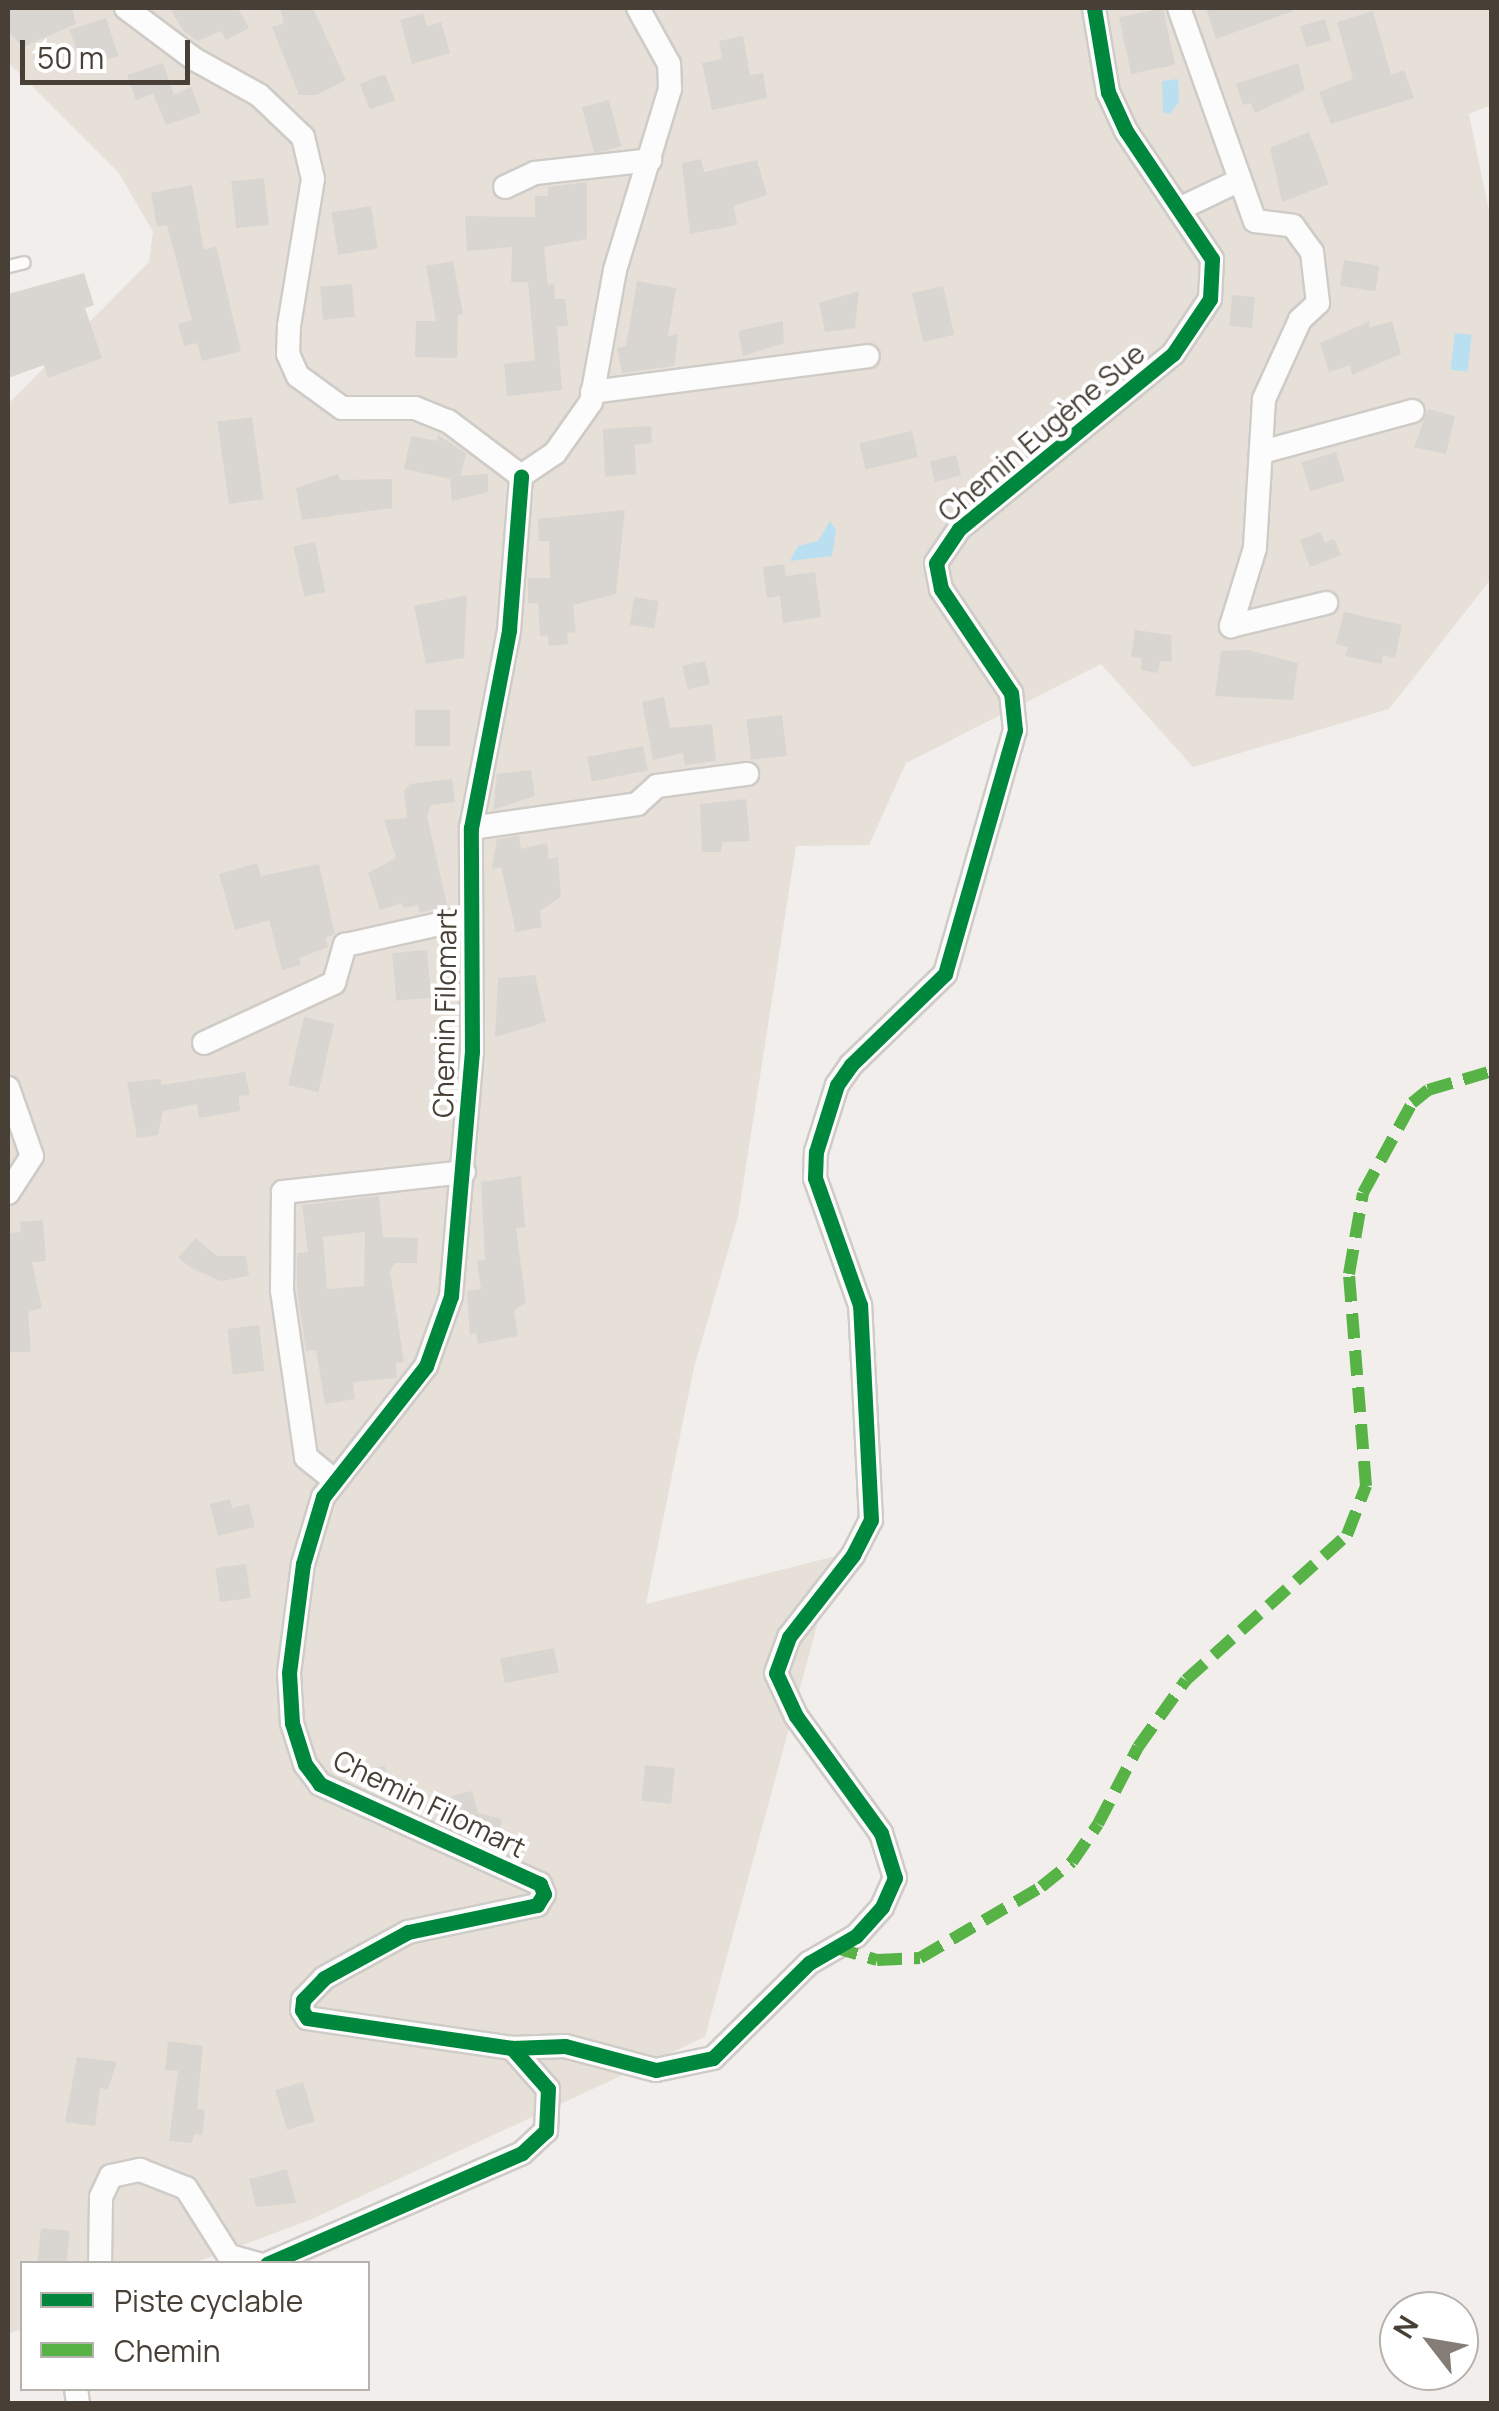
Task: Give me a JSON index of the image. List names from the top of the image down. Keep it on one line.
{"streets":{"street":["Chemin Eugène Sue","Chemin Filomart"]},"crossings":[["Chemin Eugène Sue","Chemin Filomart"]],"legend":["Piste cyclable","Chemin"],"scale_bar":"50 m","north":"top left"}
